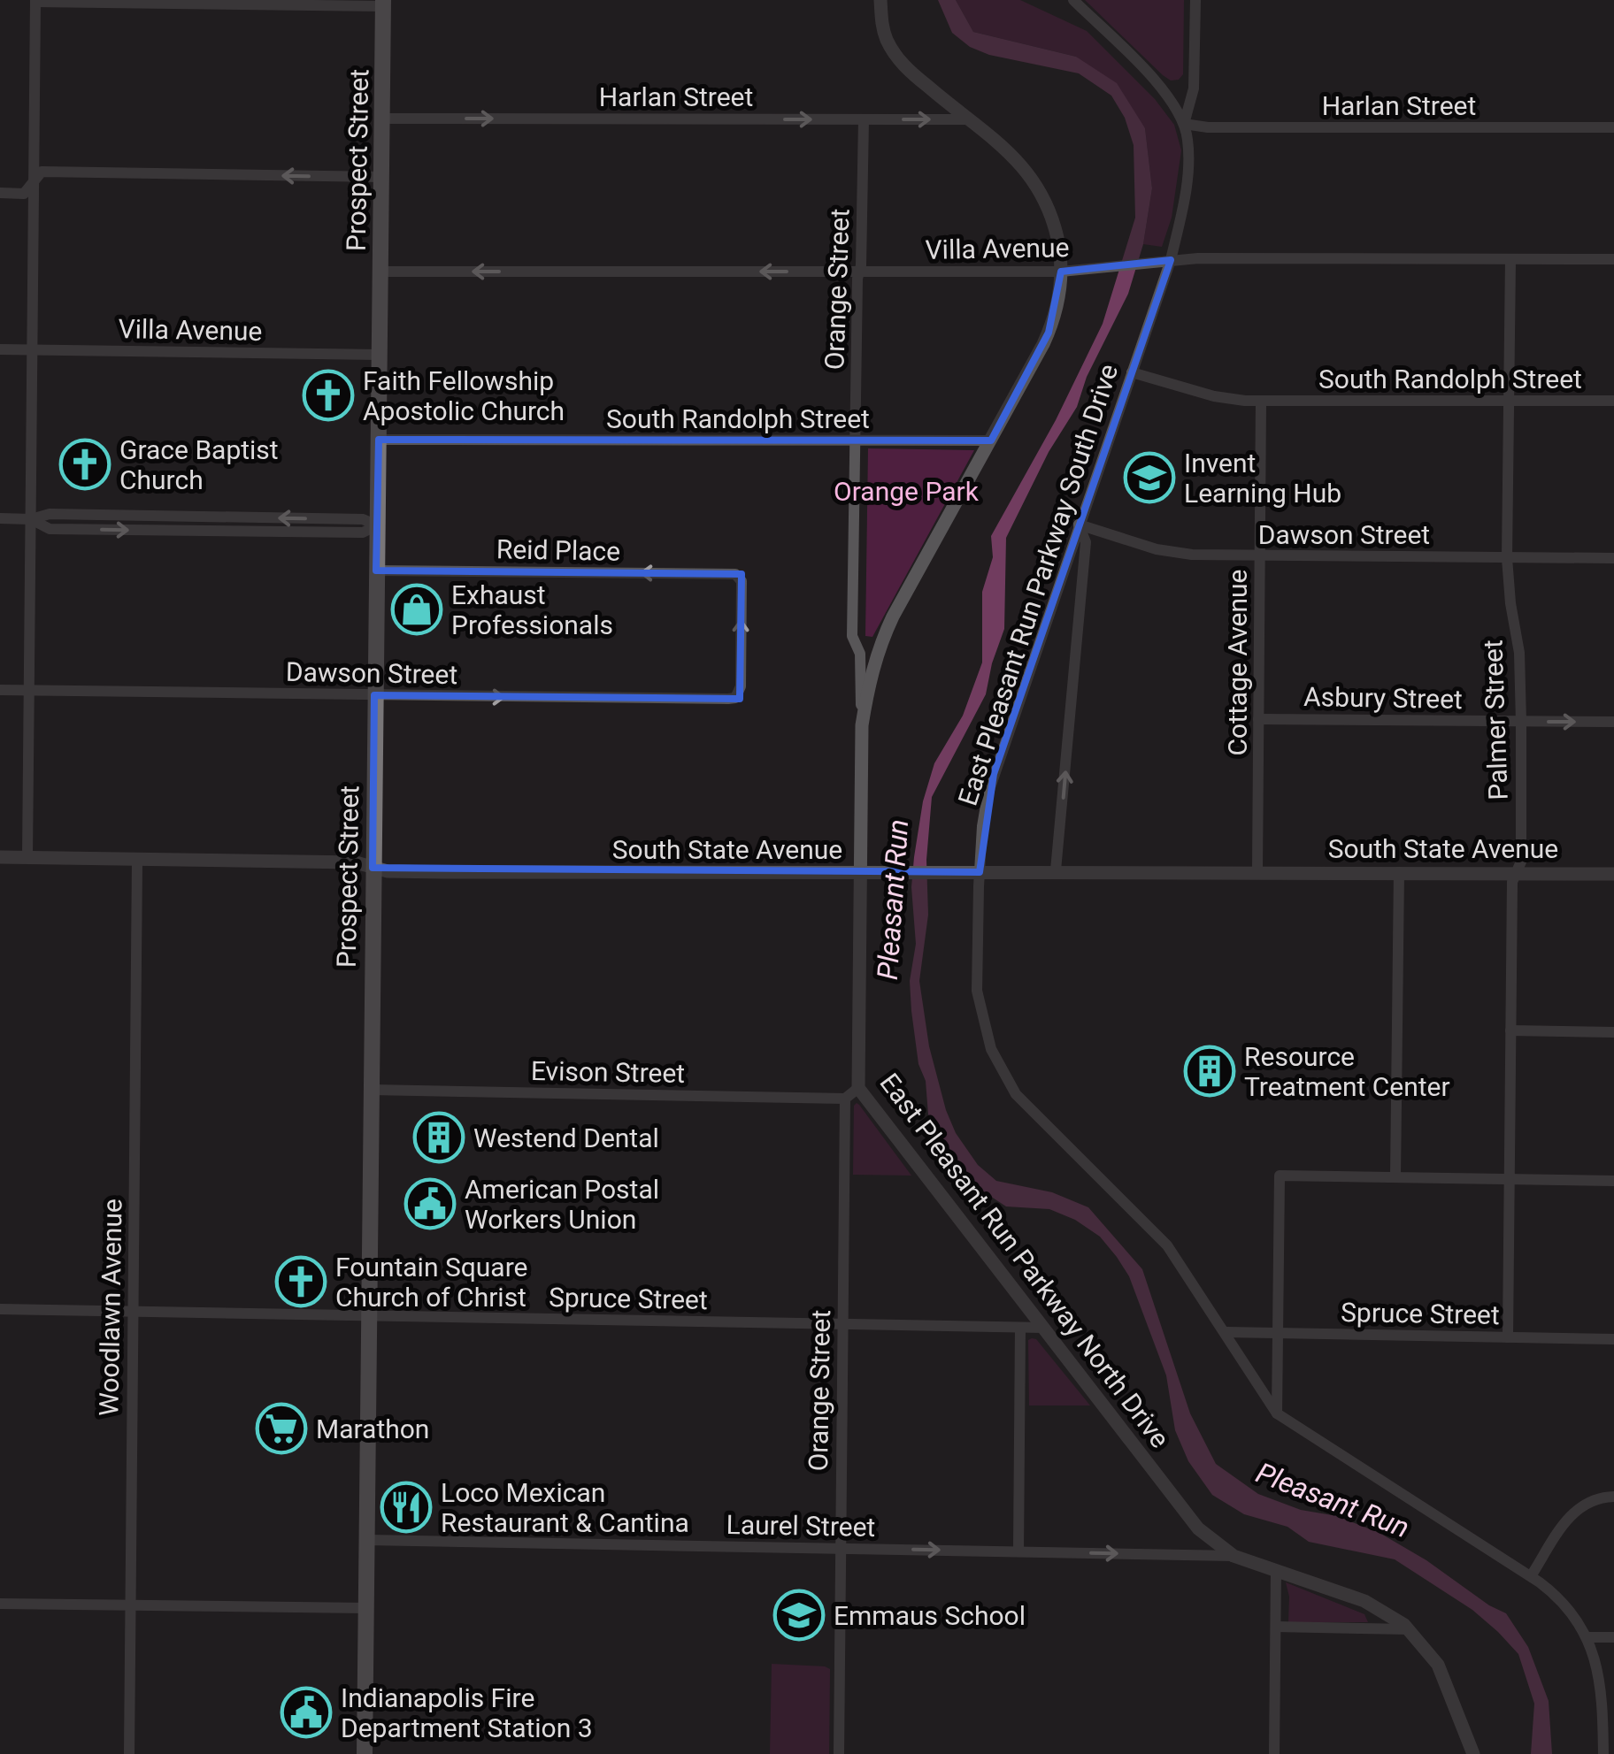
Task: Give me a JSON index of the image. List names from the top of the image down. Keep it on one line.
{"streets":{"main road":["Prospect Street"],"street":["Harlan Street","Villa Avenue","Orange Street","South Randolph Street","Dawson Street","Reid Place","East Pleasant Run Parkway South Drive","Cottage Avenue","Asbury Street","Palmer Street","South State Avenue","Evison Street","East Pleasant Run Parkway North Drive","Spruce Street","Woodlawn Avenue","Laurel Street"]},"crossings":[["Harlan Street","Prospect Street"],["Harlan Street","Orange Street"],["Harlan Street","East Pleasant Run Parkway South Drive"],["Harlan Street","East Pleasant Run Parkway North Drive"],["Prospect Street","Villa Avenue"],["Prospect Street","South Randolph Street"],["Prospect Street","Dawson Street"],["Prospect Street","Reid Place"],["Prospect Street","South State Avenue"],["Prospect Street","Evison Street"],["Prospect Street","Spruce Street"],["Prospect Street","Laurel Street"],["Villa Avenue","Orange Street"],["Villa Avenue","East Pleasant Run Parkway South Drive"],["Villa Avenue","Palmer Street"],["Villa Avenue","East Pleasant Run Parkway North Drive"],["Orange Street","South Randolph Street"],["Orange Street","Evison Street"],["Orange Street","East Pleasant Run Parkway North Drive"],["Orange Street","Spruce Street"],["Orange Street","Laurel Street"],["South Randolph Street","East Pleasant Run Parkway South Drive"],["South Randolph Street","Cottage Avenue"],["South Randolph Street","Palmer Street"],["South Randolph Street","East Pleasant Run Parkway North Drive"],["Dawson Street","Reid Place"],["Dawson Street","East Pleasant Run Parkway South Drive"],["Dawson Street","Cottage Avenue"],["Dawson Street","Palmer Street"],["East Pleasant Run Parkway South Drive","South State Avenue"],["East Pleasant Run Parkway South Drive","Spruce Street"],["Cottage Avenue","Asbury Street"],["Cottage Avenue","South State Avenue"],["Asbury Street","Palmer Street"],["Palmer Street","South State Avenue"],["Palmer Street","Spruce Street"],["South State Avenue","East Pleasant Run Parkway North Drive"],["South State Avenue","Woodlawn Avenue"],["East Pleasant Run Parkway North Drive","Spruce Street"],["East Pleasant Run Parkway North Drive","Laurel Street"],["Spruce Street","Woodlawn Avenue"]],"one_way":["Harlan Street","Laurel Street"],"water":["Pleasant Run"],"parks":["Orange Park"],"places":{"church":["Faith Fellowship Apostolic Church","Grace Baptist Church","Fountain Square Church of Christ"],"school or university":["Invent Learning Hub","Emmaus School"],"shop":["Exhaust Professionals"],"building":["Resource Treatment Center","Westend Dental"],"public building":["American Postal Workers Union","Indianapolis Fire Department Station 3"],"supermarket":["Marathon"],"restaurant":["Loco Mexican Restaurant & Cantina"]}}
